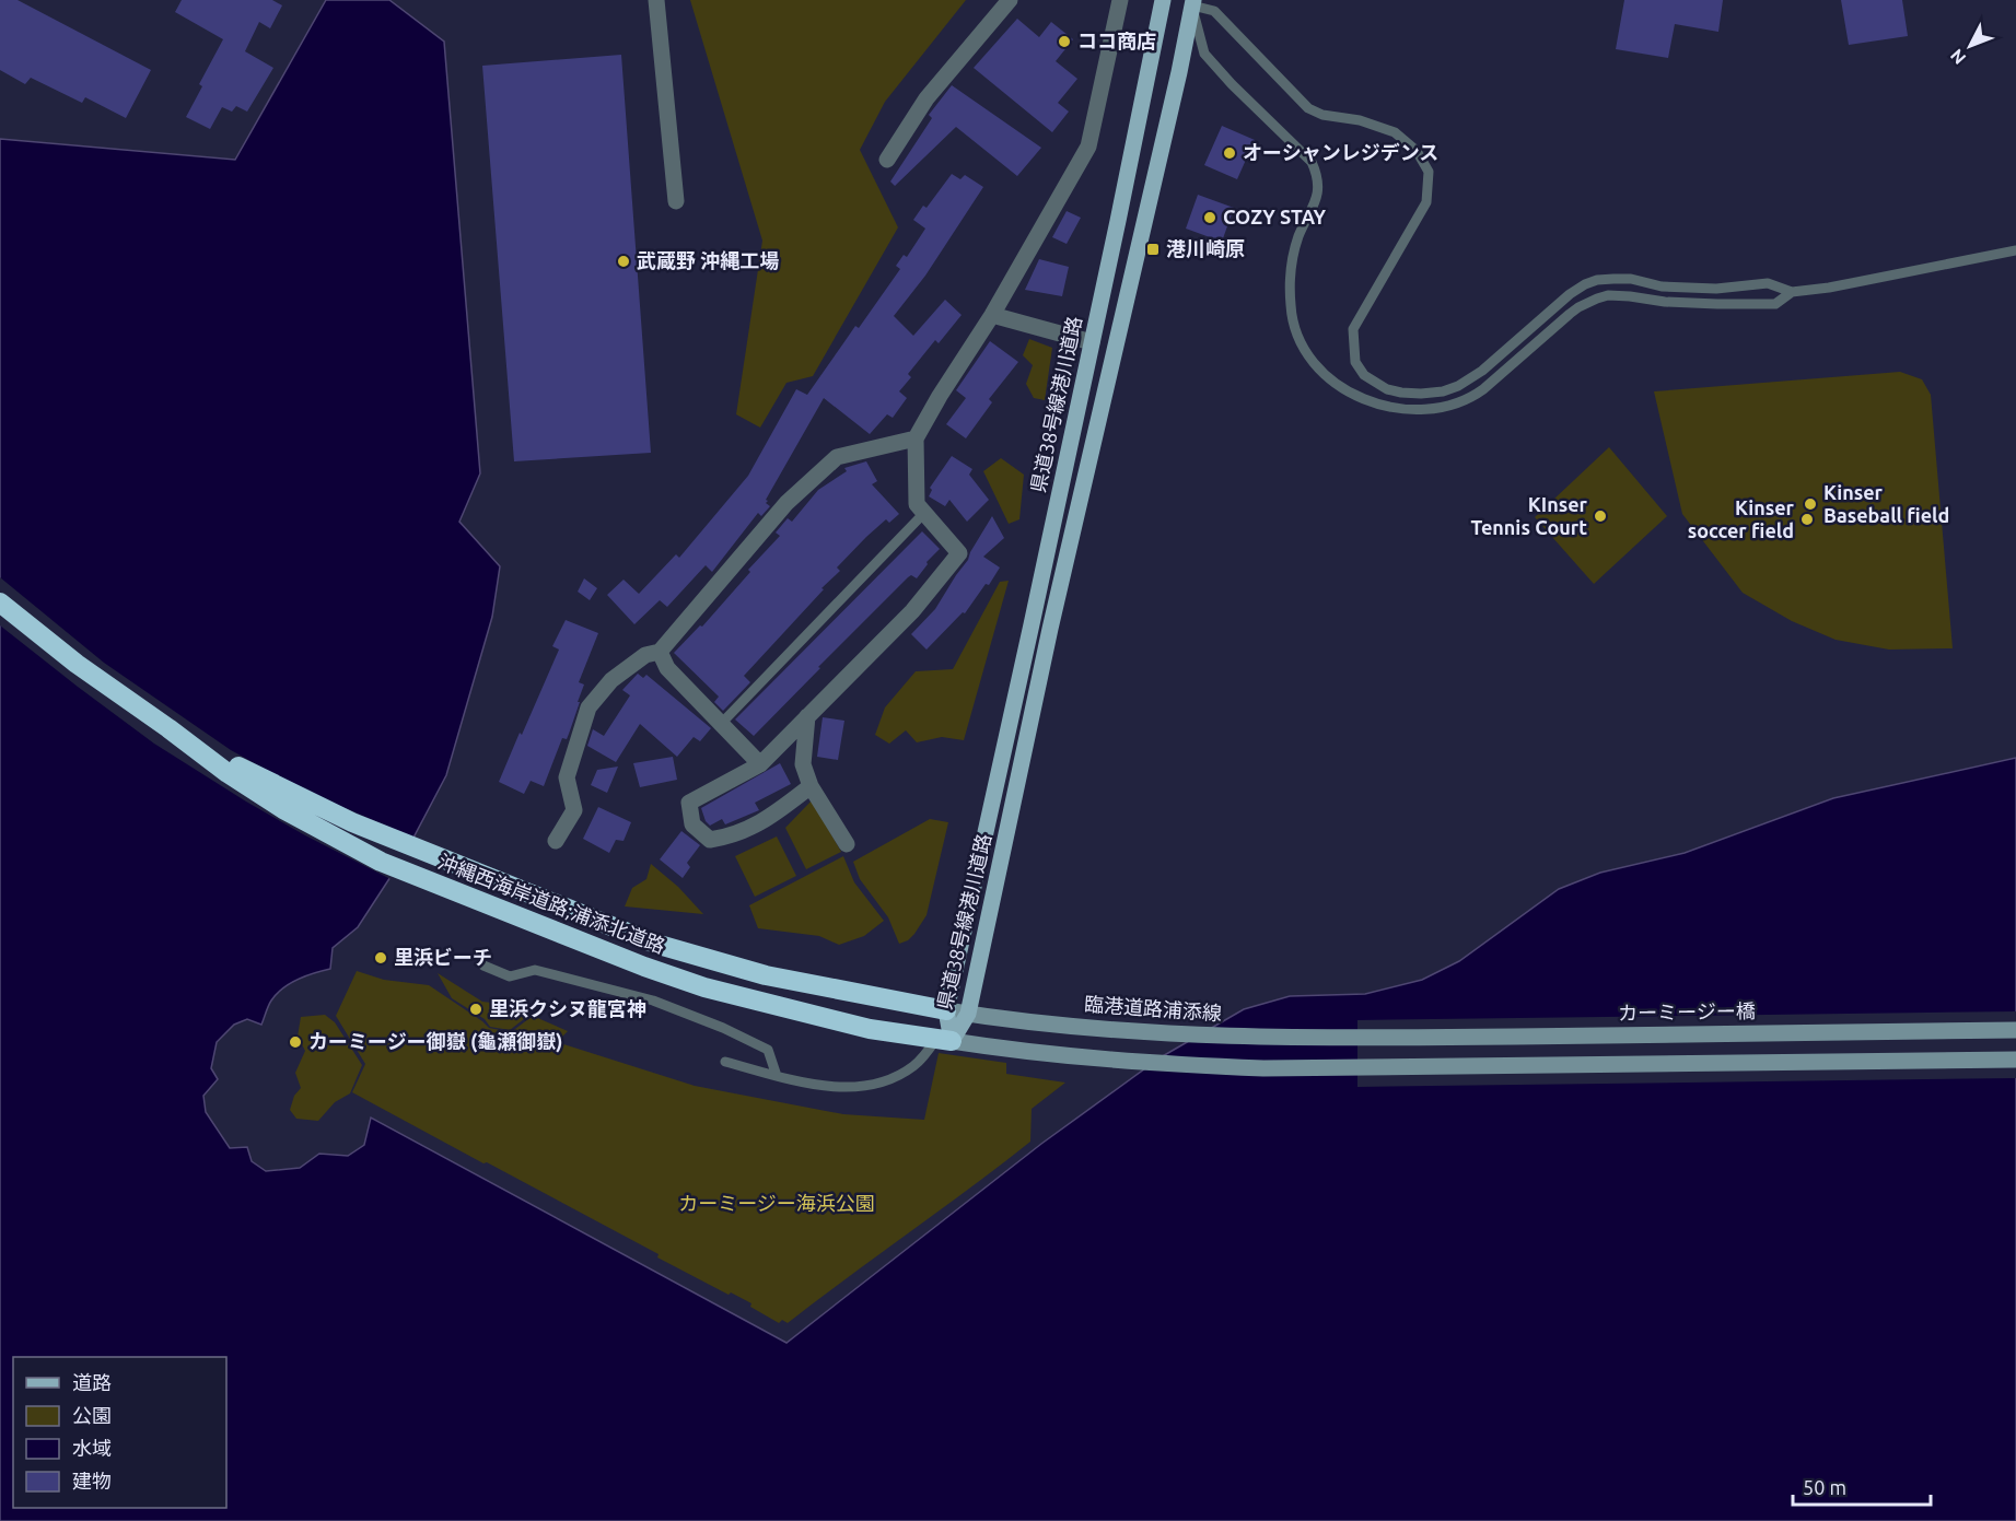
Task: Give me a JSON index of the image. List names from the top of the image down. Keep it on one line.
{"streets":{"highway":["沖縄西海岸道路;浦添北道路"],"main road":["県道38号線港川道路"],"street":["臨港道路浦添線","カーミージー橋"]},"crossings":[["県道38号線港川道路","沖縄西海岸道路;浦添北道路"],["県道38号線港川道路","臨港道路浦添線"],["沖縄西海岸道路;浦添北道路","臨港道路浦添線"],["臨港道路浦添線","カーミージー橋"]],"parks":["カーミージー海浜公園"],"places":{"other":["ココ商店","オーシャンレジデンス","COZY STAY","武蔵野 沖縄工場","Kinser Baseball field","KInser Tennis Court","Kinser soccer field","里浜ビーチ","里浜クシヌ龍宮神","カーミージー御嶽 (龜瀬御嶽)"],"transit":["港川崎原"]},"legend":["道路","公園","水域","建物"],"scale_bar":"50 m","north":"bottom left"}
